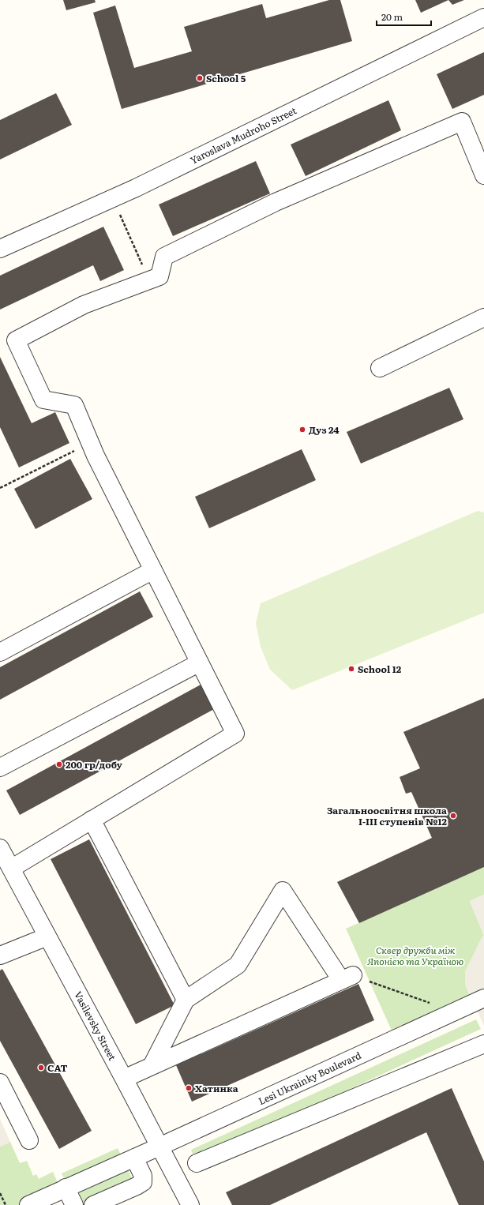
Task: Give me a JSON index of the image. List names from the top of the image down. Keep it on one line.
{"streets":{"street":["Yaroslava Mudroho Street","Vasilevsky Street","Lesi Ukrainky Boulevard"]},"crossings":[["Vasilevsky Street","Lesi Ukrainky Boulevard"]],"parks":["Сквер дружби між Японією та Україною"],"places":["School 5","Дуз 24","School 12","200 гр/добу","Загальноосвітня школа І-ІІІ ступенів №12","САТ","Хатинка"],"scale_bar":"20 m"}
